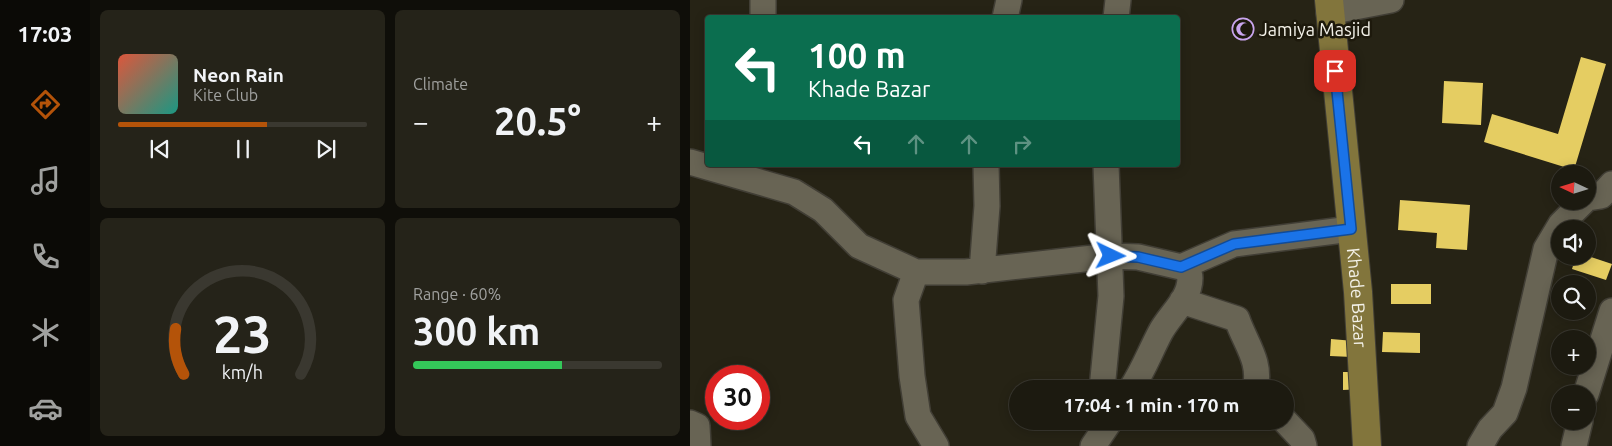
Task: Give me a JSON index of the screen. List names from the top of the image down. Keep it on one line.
{"streets":{"main road":["Khade Bazar"]},"places":{"mosque":["Jamiya Masjid"]},"north":"left","page":{"tabs":"17:03","tile":["Climate",["Range · 60%","300 km"]],"turn":["100 m","Khade Bazar"],"song":["Neon Rain","Kite Club"],"heat":["−","20.5°","+"],"map_buttons":["+","−"],"limit":"30","trip":"17:04 · 1 min · 170 m","gauge":["23","km/h"]}}
